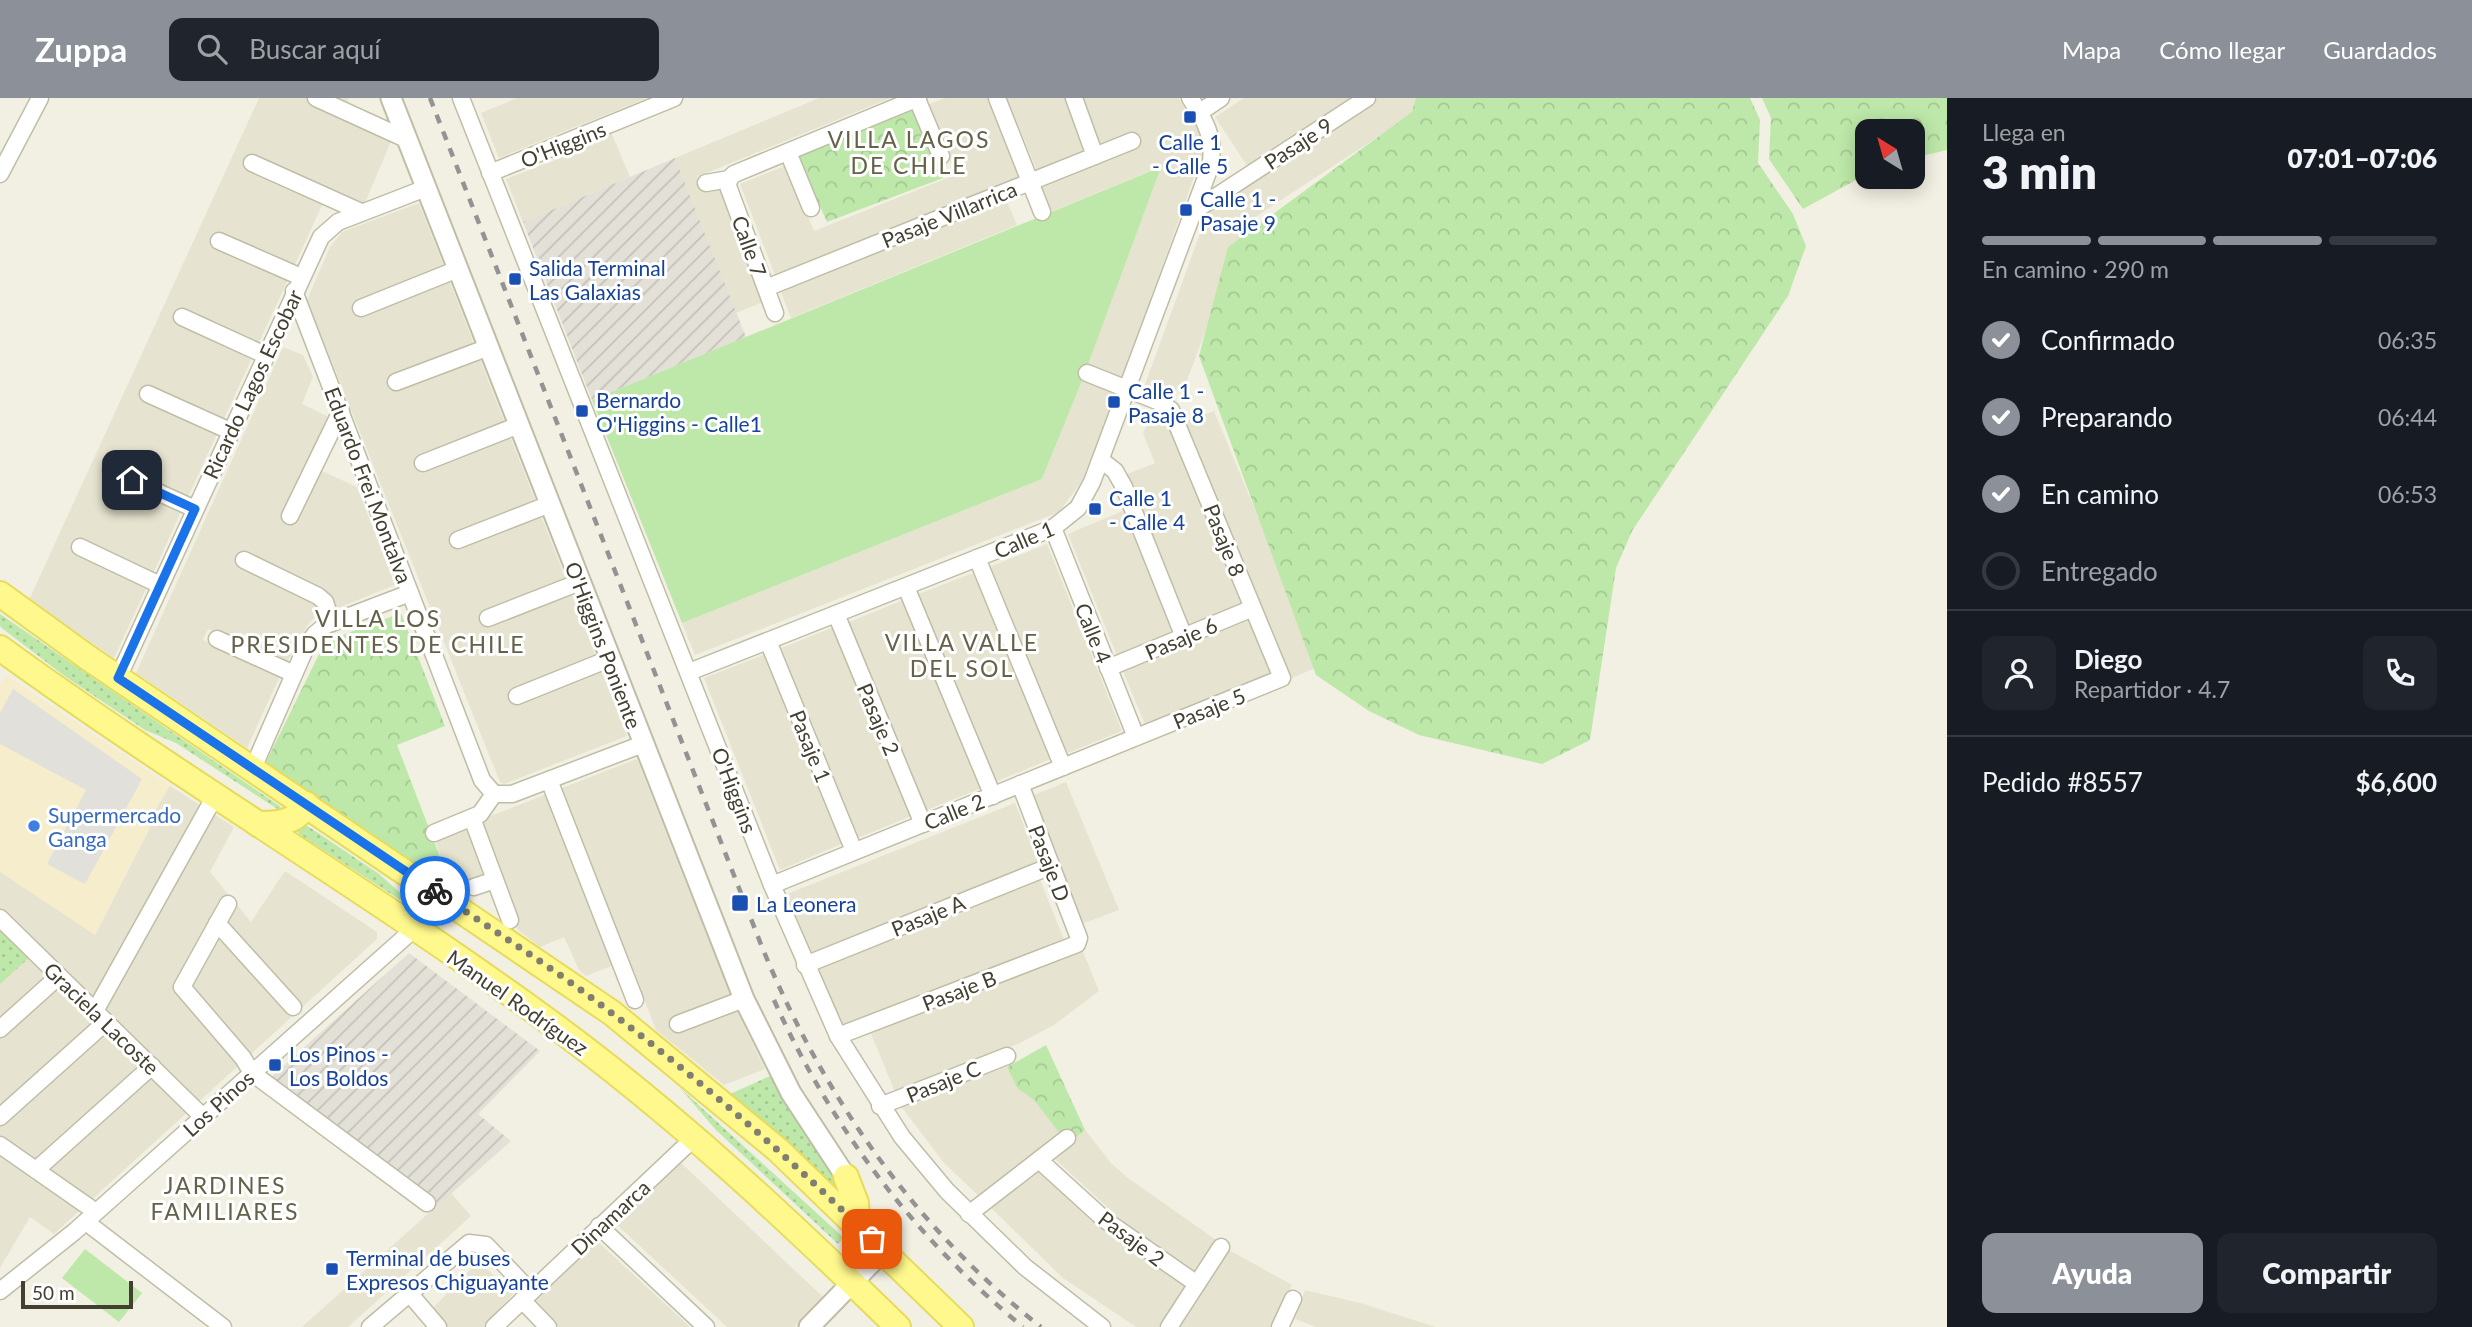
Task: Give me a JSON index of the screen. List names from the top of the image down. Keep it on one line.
{"streets":{"main road":["Manuel Rodríguez"],"street":["Pasaje 9","O'Higgins","Pasaje Villarrica","Calle 7","Ricardo Lagos Escobar","Eduardo Frei Montalva","Calle 1","Pasaje 8","Calle 4","Pasaje 6","O'Higgins Poniente","Pasaje 5","Pasaje 2","Pasaje 1","Calle 2","Pasaje D","Pasaje A","Pasaje B","Graciela Lacoste","Pasaje C","Los Pinos","Dinamarca"]},"crossings":[["Pasaje 9","Calle 1"],["O'Higgins","Calle 1"],["O'Higgins","Calle 2"],["O'Higgins","Pasaje A"],["O'Higgins","Pasaje B"],["O'Higgins","Pasaje C"],["Pasaje Villarrica","Calle 7"],["Ricardo Lagos Escobar","Eduardo Frei Montalva"],["Ricardo Lagos Escobar","O'Higgins Poniente"],["Calle 1","Pasaje 8"],["Calle 1","Calle 4"],["Calle 1","Pasaje 2"],["Calle 1","Pasaje 1"],["Pasaje 8","Pasaje 6"],["Pasaje 8","Pasaje 5"],["Calle 4","Pasaje 6"],["Calle 4","Pasaje 5"],["Calle 4","Calle 2"],["Pasaje 5","Calle 2"],["Pasaje 2","Calle 2"],["Pasaje 1","Calle 2"],["Calle 2","Pasaje D"],["Pasaje D","Pasaje A"],["Pasaje D","Pasaje B"],["Manuel Rodríguez","Los Pinos"],["Manuel Rodríguez","Dinamarca"],["Graciela Lacoste","Los Pinos"]],"districts":["VILLA LAGOS DE CHILE","VILLA LOS PRESIDENTES DE CHILE","VILLA VALLE DEL SOL","JARDINES FAMILIARES"],"places":{"transit":["Calle 1 - Calle 5","Calle 1 - Pasaje 9","Salida Terminal Las Galaxias","Calle 1 - Pasaje 8","Bernardo O'Higgins - Calle1","Calle 1 - Calle 4","La Leonera","Los Pinos - Los Boldos","Terminal de buses Expresos Chiguayante"],"other":["Supermercado Ganga"]},"scale_bar":"50 m","north":"top left","page":{"header":"Zuppa","search":"Buscar aquí","nav":["Mapa","Cómo llegar","Guardados"],"heading":["3 min","Llega en","07:01–07:06"],"panel":["Diego","Repartidor · 4.7","Pedido #8557","$6,600"],"bar":"En camino · 290 m","list":[["Confirmado","06:35"],["Preparando","06:44"],["En camino","06:53"],"Entregado"],"buttons":["Ayuda","Compartir"],"scale":"50 m"}}
